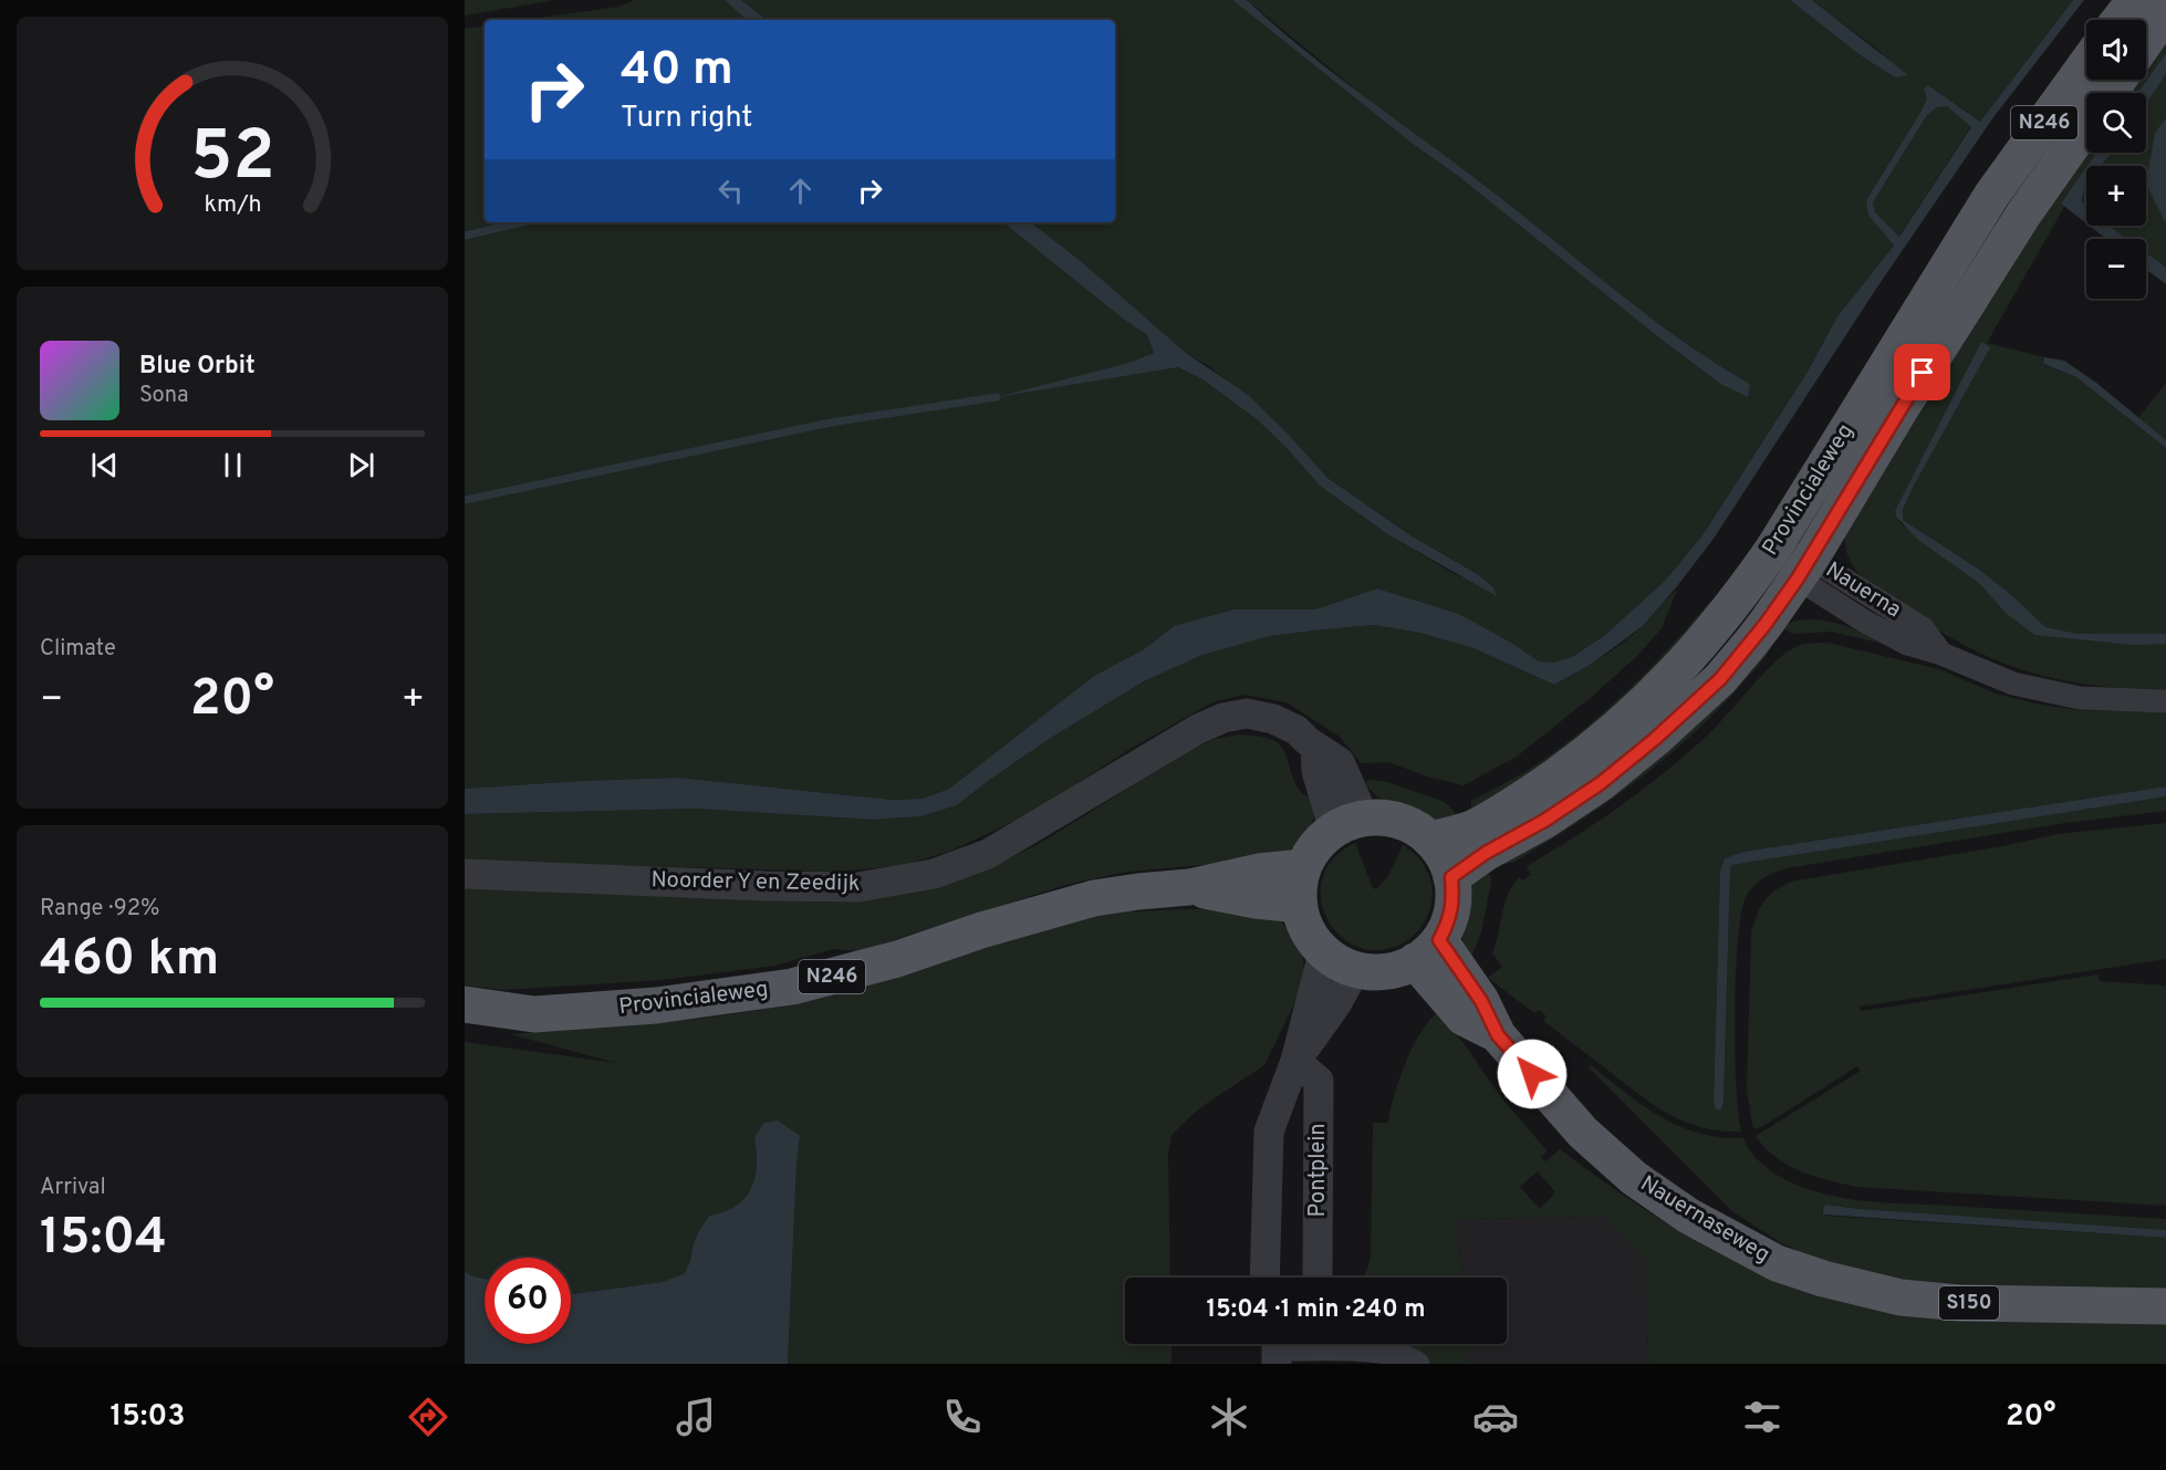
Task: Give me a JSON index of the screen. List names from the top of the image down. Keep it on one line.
{"streets":{"main road":["N246","Provincialeweg","Nauernaseweg","S150"],"street":["Nauerna","Noorder Y en Zeedijk","Pontplein"]},"crossings":[["Provincialeweg","Nauerna"],["Provincialeweg","Noorder Y en Zeedijk"],["Provincialeweg","Pontplein"],["Provincialeweg","Nauernaseweg"],["Noorder Y en Zeedijk","Pontplein"],["Noorder Y en Zeedijk","Nauernaseweg"],["Pontplein","Nauernaseweg"]],"page":{"map_buttons":["+","−"],"turn":["40 m","Turn right"],"song":["Blue Orbit","Sona"],"tile":["Climate",["Range · 92%","460 km"],["Arrival","15:04"]],"heat":["−","20°","+"],"limit":"60","trip":"15:04 · 1 min · 240 m","tabs":["15:03","20°"],"gauge":["52","km/h"]}}
